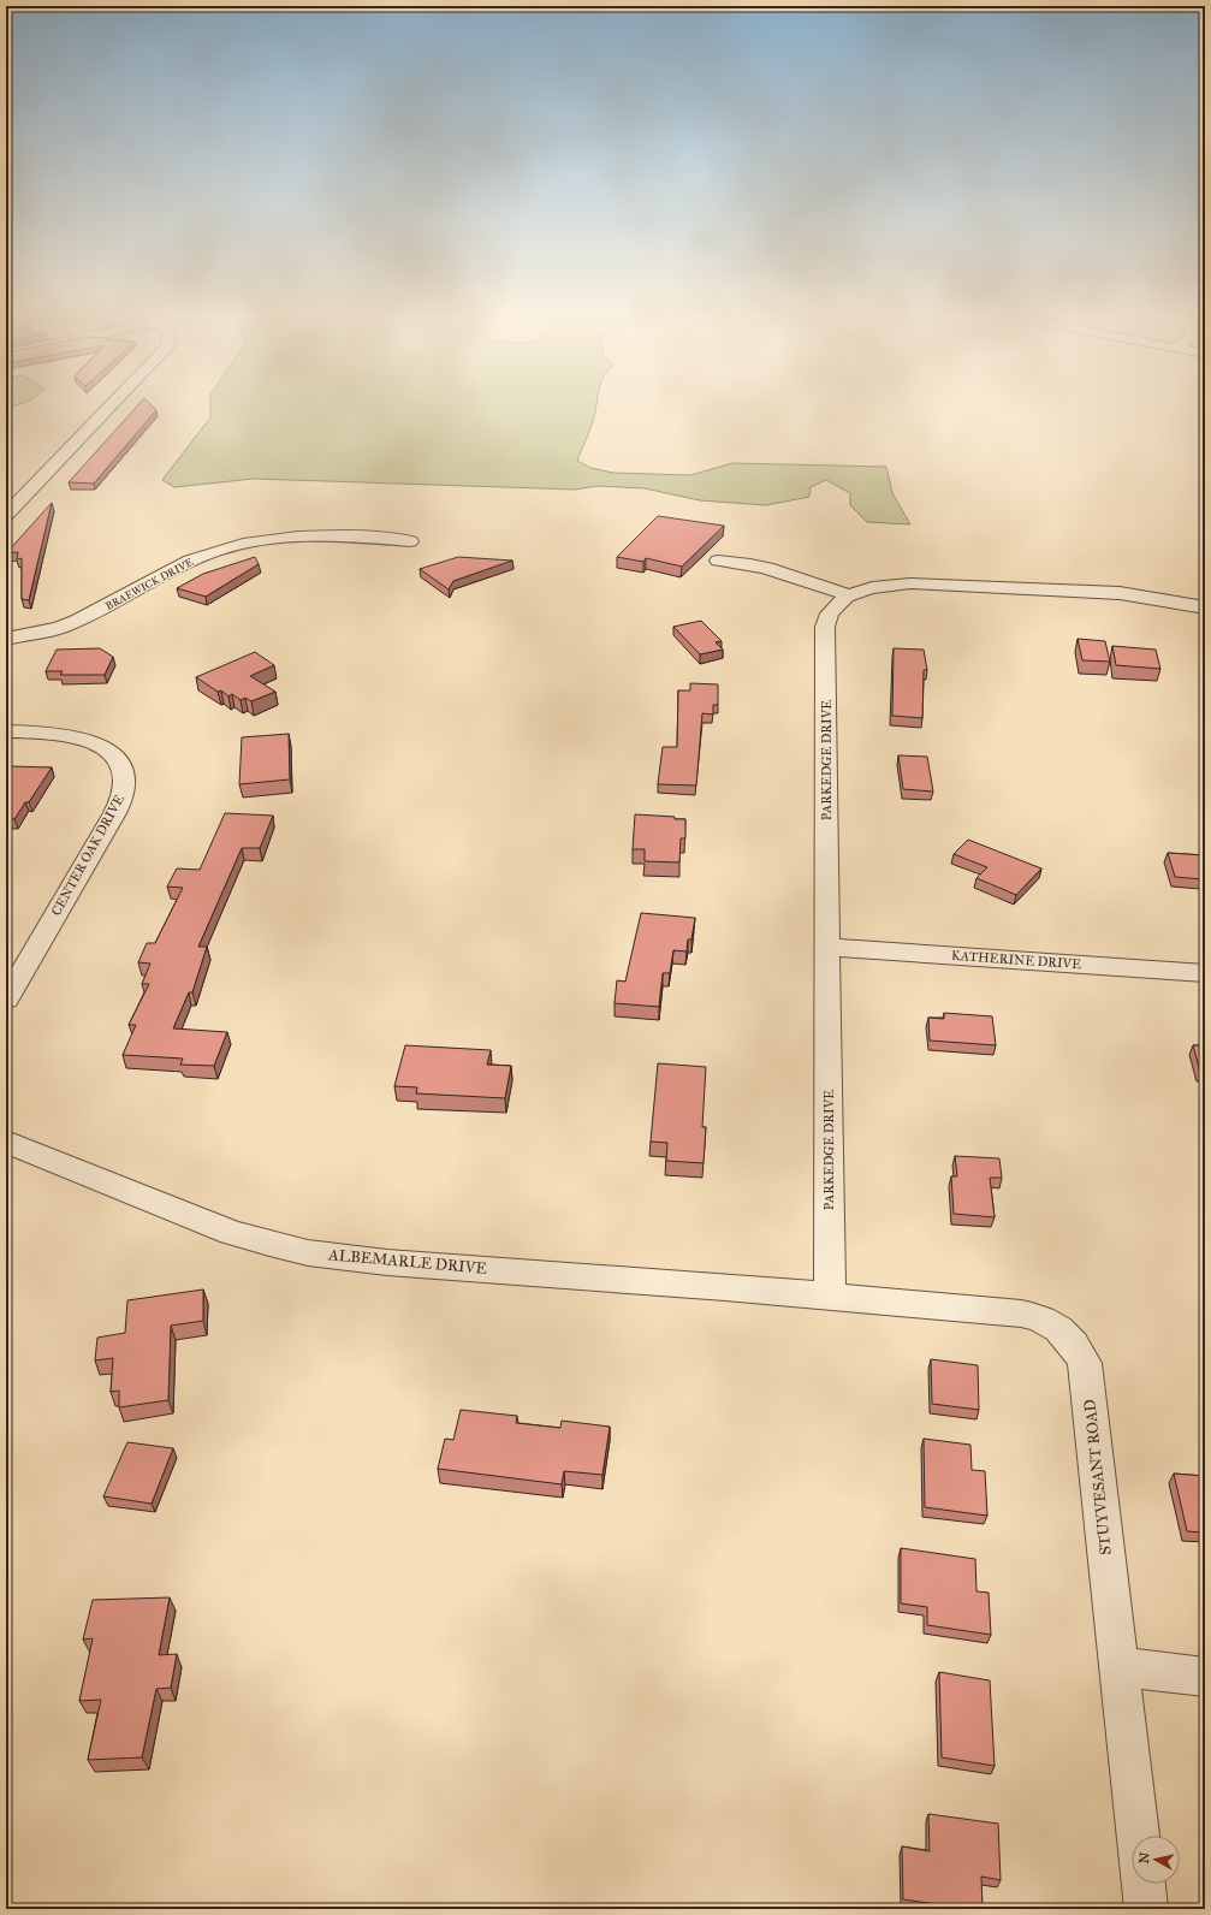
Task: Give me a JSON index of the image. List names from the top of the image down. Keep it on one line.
{"streets":{"street":["BRAEWICK DRIVE","PARKEDGE DRIVE","CENTER OAK DRIVE","KATHERINE DRIVE","ALBEMARLE DRIVE","STUYVESANT ROAD"]},"crossings":[["PARKEDGE DRIVE","KATHERINE DRIVE"],["PARKEDGE DRIVE","ALBEMARLE DRIVE"],["PARKEDGE DRIVE","STUYVESANT ROAD"],["ALBEMARLE DRIVE","STUYVESANT ROAD"]],"north":"left"}
